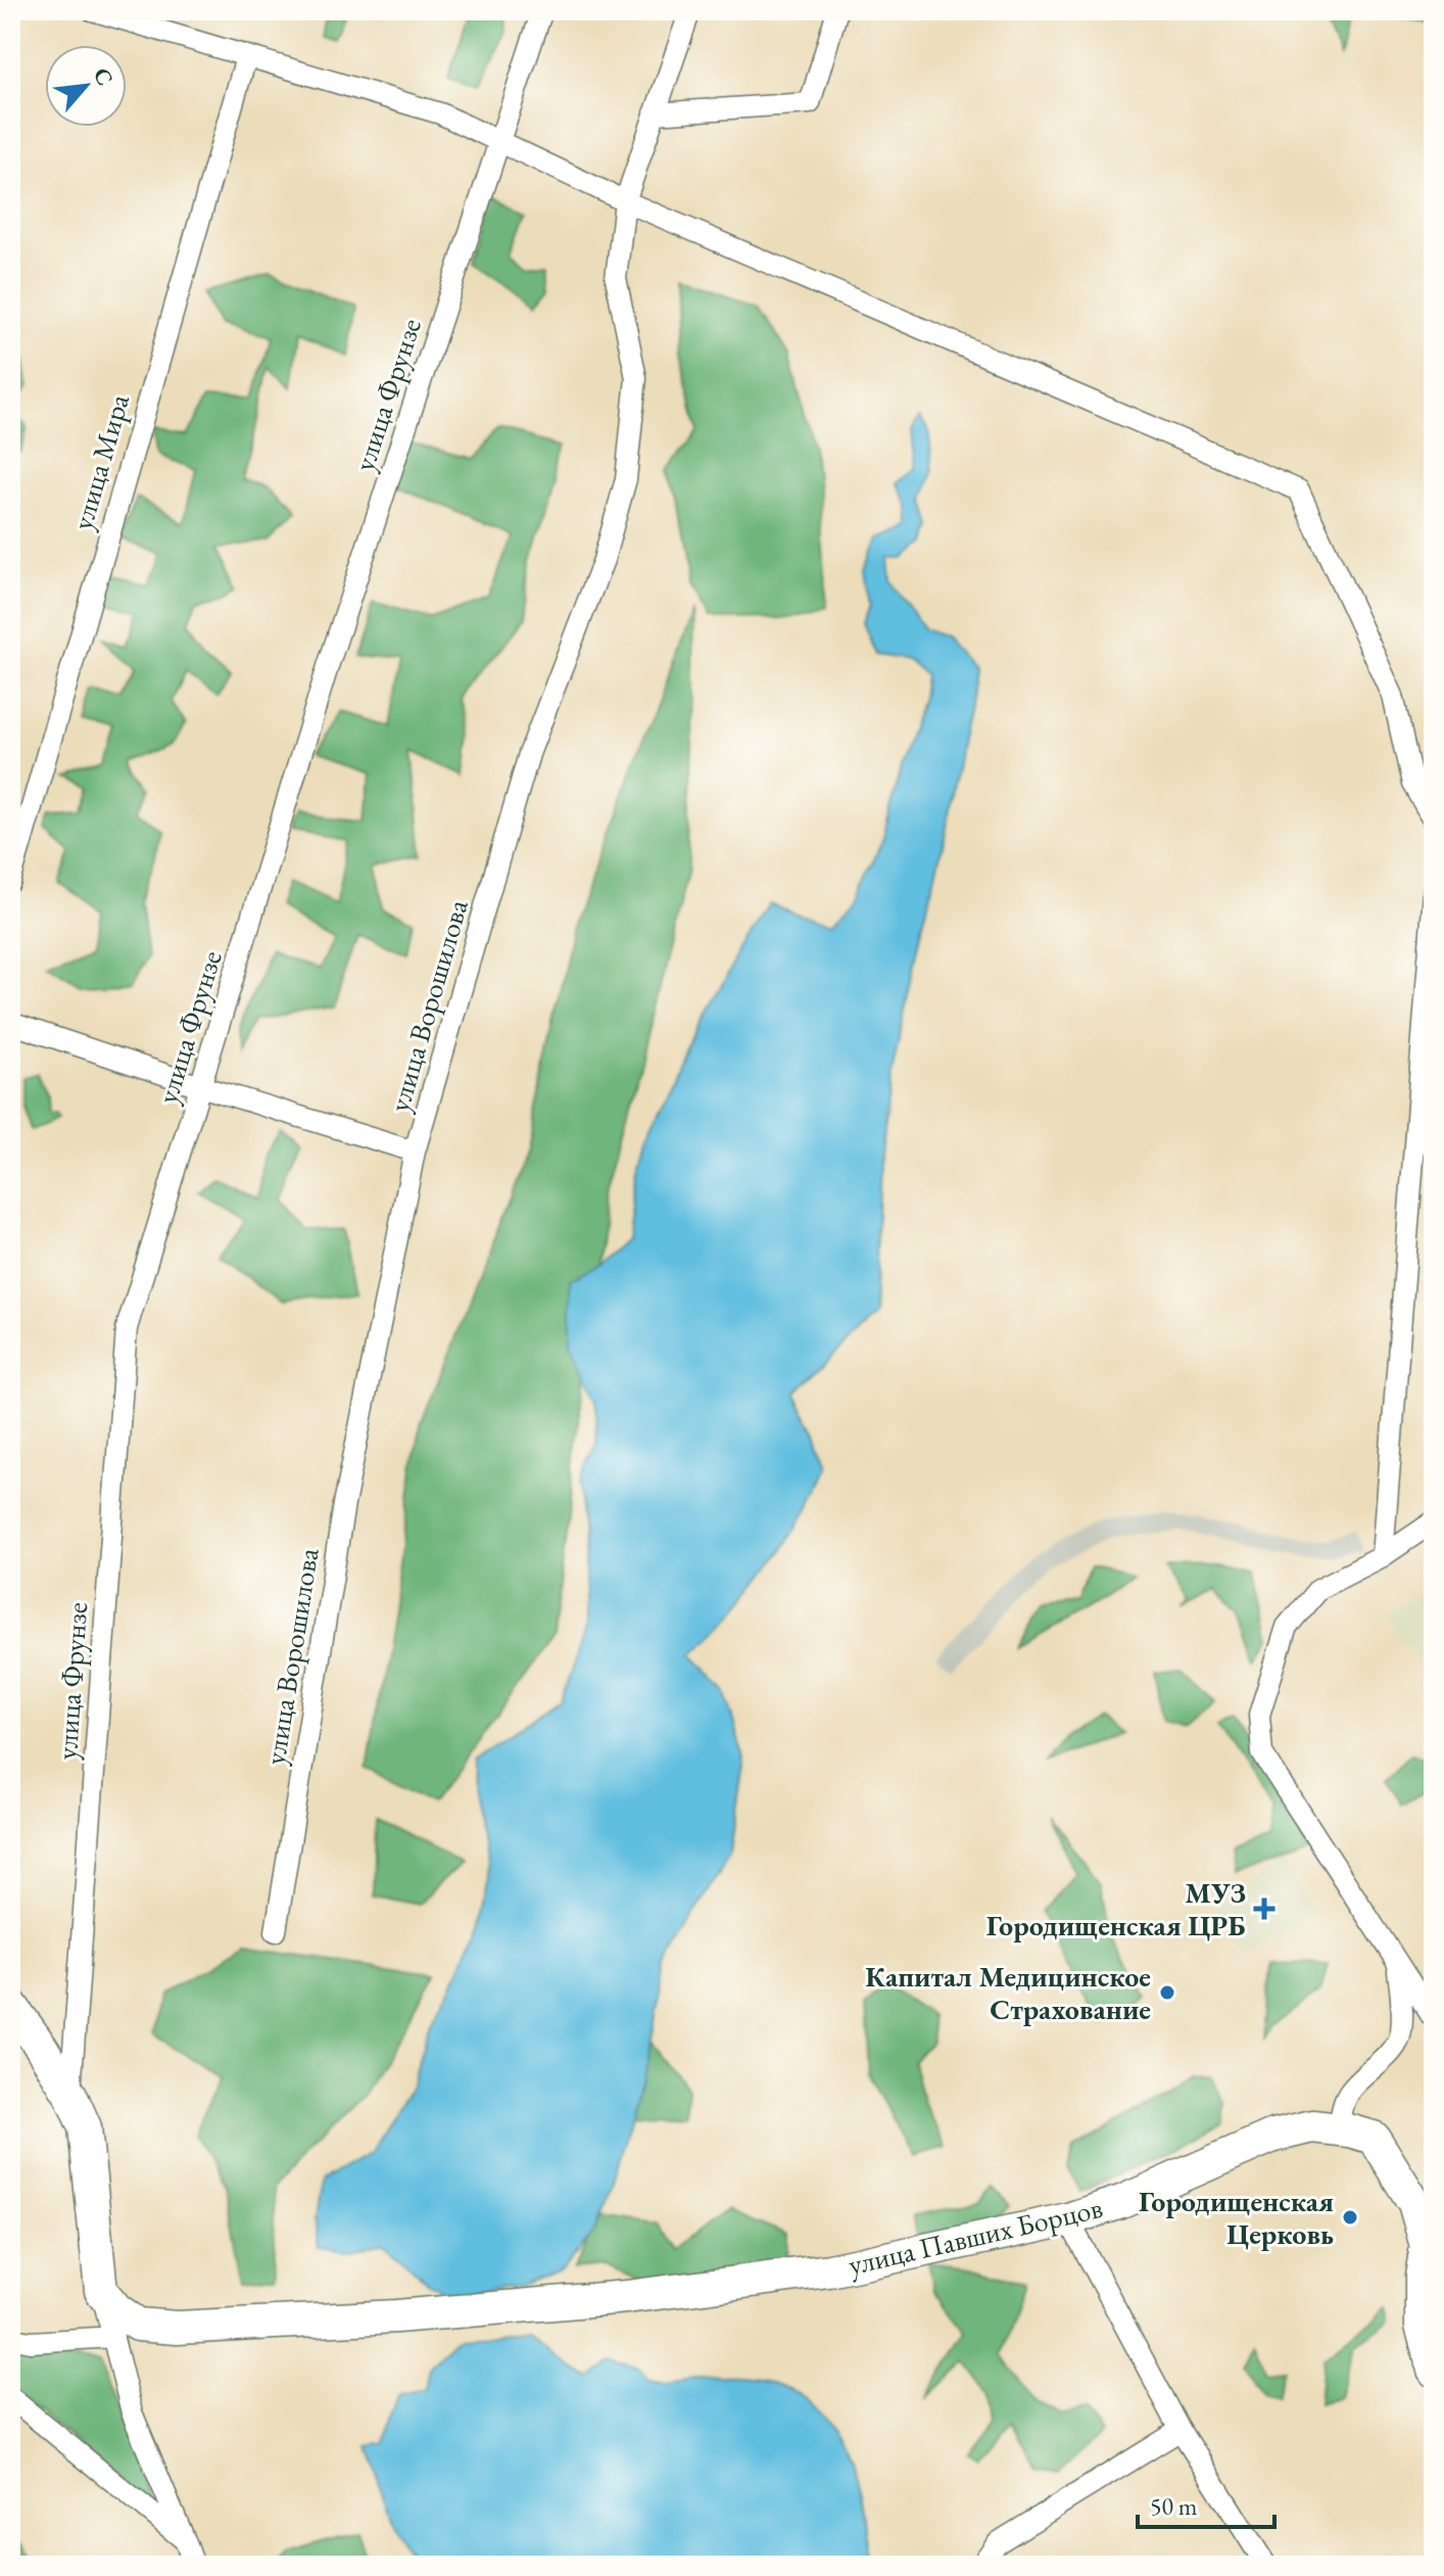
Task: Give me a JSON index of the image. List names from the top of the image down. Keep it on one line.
{"streets":{"main road":["улица Павших Борцов"],"street":["улица Фрунзе","улица Мира","улица Ворошилова"]},"places":{"health":["МУЗ Городищенская ЦРБ"],"other":["Капитал Медицинское Страхование","Городищенская Церковь"]},"scale_bar":"50 m","north":"top right"}
